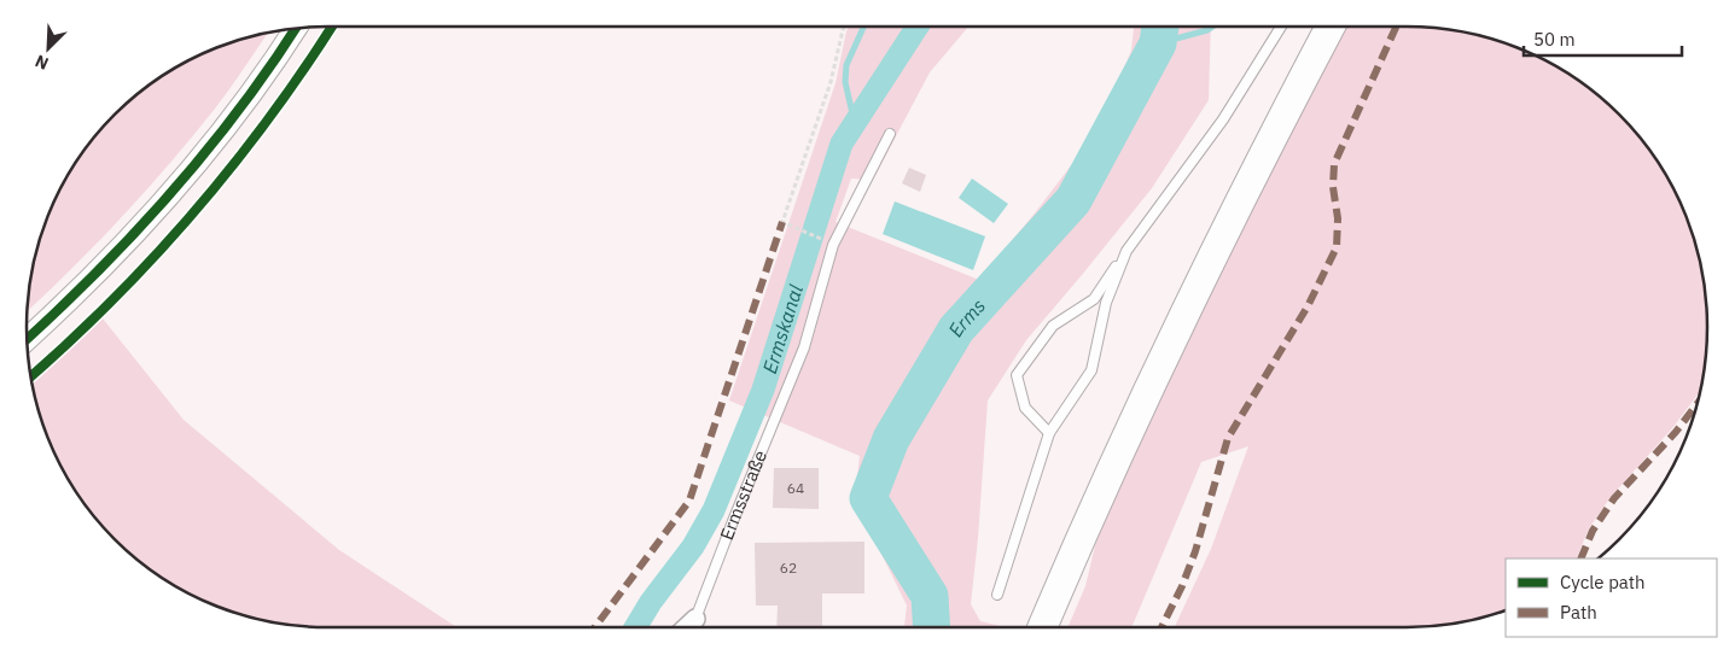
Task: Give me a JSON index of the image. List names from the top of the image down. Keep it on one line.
{"streets":{"street":["Ermsstraße"]},"water":["Erms","Ermskanal"],"house_numbers":["64","62"],"legend":["Cycle path","Path"],"scale_bar":"50 m","north":"bottom left"}
